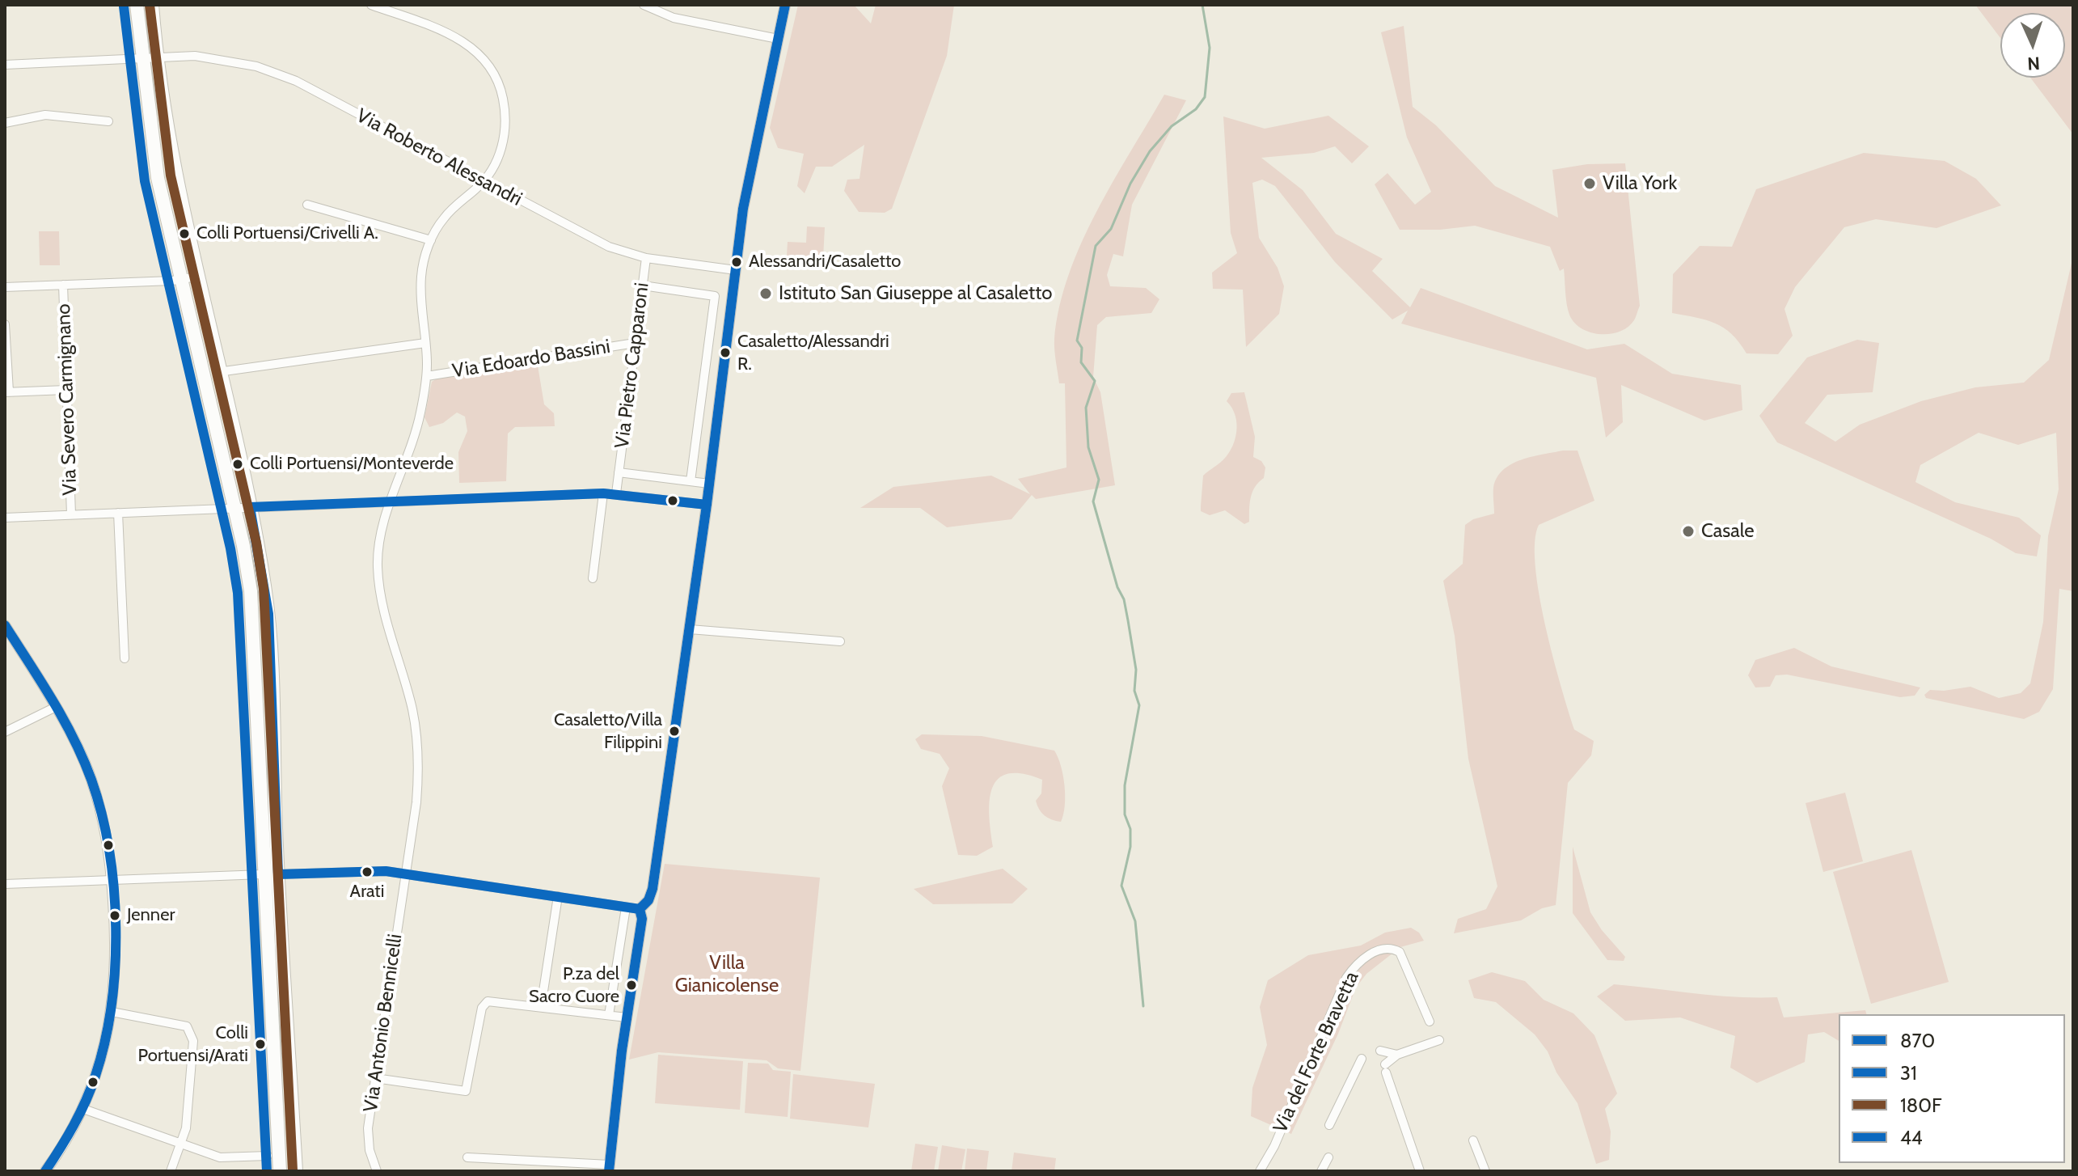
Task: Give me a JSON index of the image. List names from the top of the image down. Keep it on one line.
{"streets":{"street":["Via Roberto Alessandri","Via Edoardo Bassini","Via Pietro Capparoni","Via Severo Carmignano","Via Antonio Bennicelli","Via del Forte Bravetta"]},"crossings":[["Via Roberto Alessandri","Via Pietro Capparoni"],["Via Roberto Alessandri","Via Antonio Bennicelli"],["Via Edoardo Bassini","Via Pietro Capparoni"],["Via Edoardo Bassini","Via Antonio Bennicelli"]],"parks":["Villa Gianicolense"],"places":["Villa York","Colli Portuensi/Crivelli A.","Alessandri/Casaletto","Istituto San Giuseppe al Casaletto","Casaletto/Alessandri R.","Colli Portuensi/Monteverde","Casale","Casaletto/Villa Filippini","Arati","Jenner","P.za del Sacro Cuore","Colli Portuensi/Arati"],"lines":["transit line 870","transit line 180F","transit line 31","transit line 44"],"legend":["870","31","180F","44"],"north":"bottom"}
